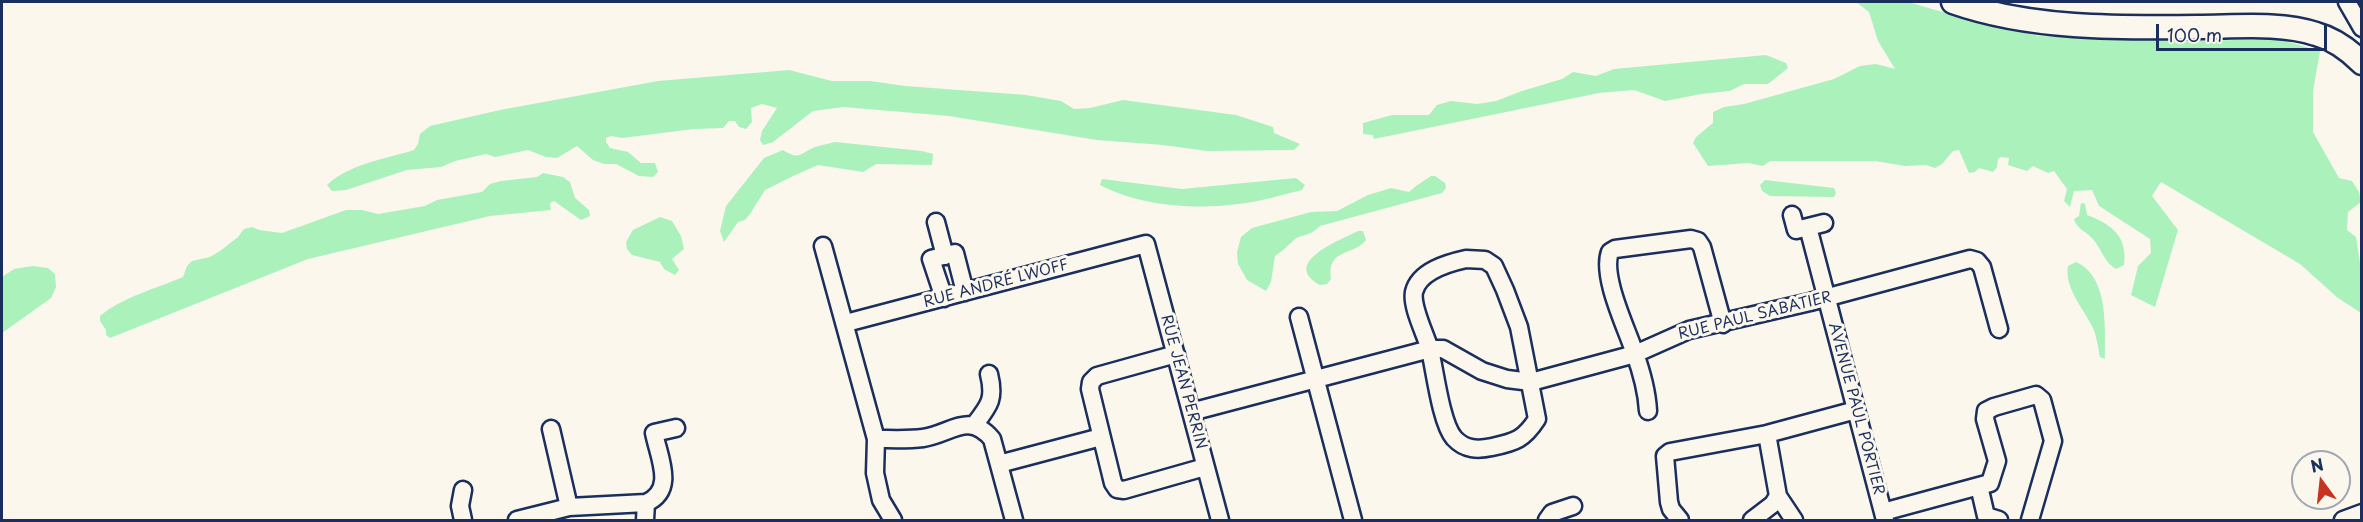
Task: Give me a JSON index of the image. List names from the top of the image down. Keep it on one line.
{"streets":{"street":["RUE ANDRÉ LWOFF","RUE PAUL SABATIER","RUE JEAN PERRIN","AVENUE PAUL PORTIER"]},"crossings":[["RUE ANDRÉ LWOFF","RUE JEAN PERRIN"],["RUE PAUL SABATIER","AVENUE PAUL PORTIER"]],"scale_bar":"100 m","north":"top"}
